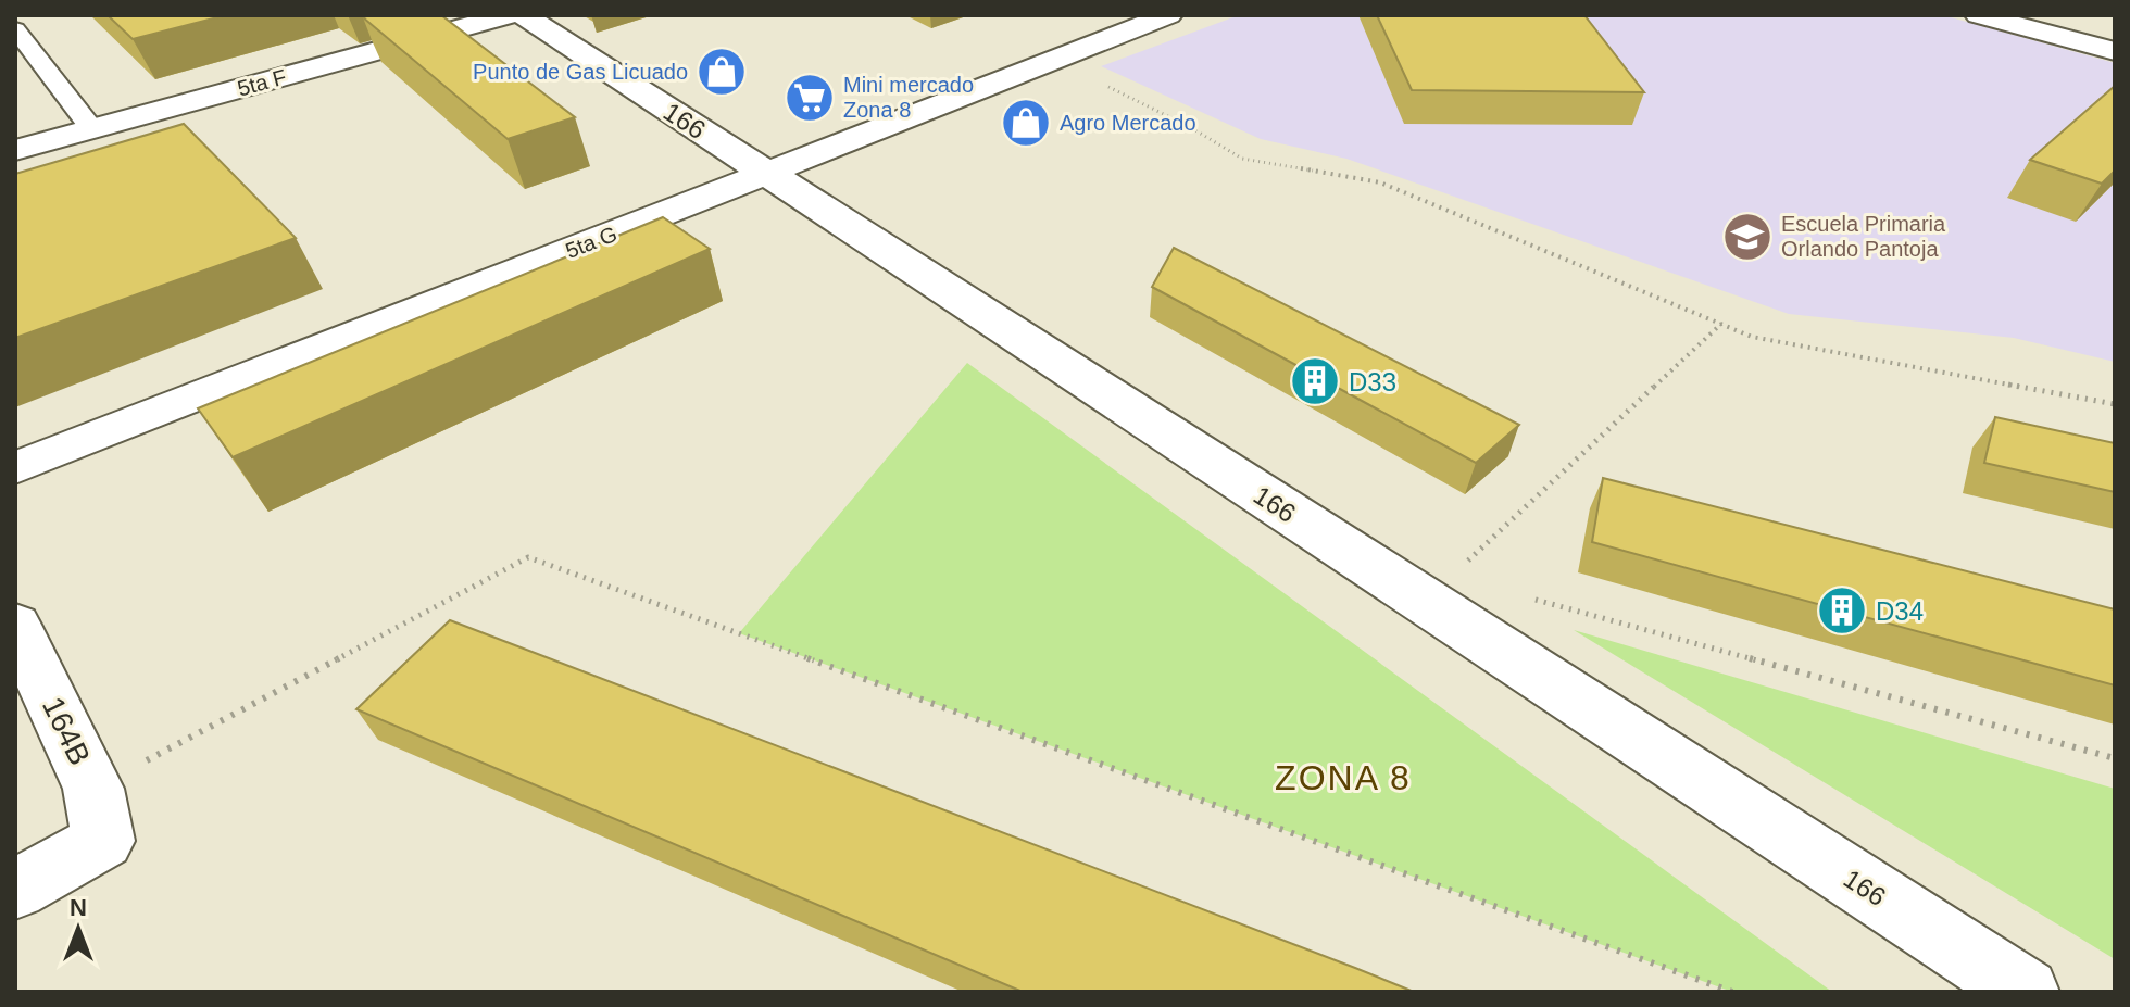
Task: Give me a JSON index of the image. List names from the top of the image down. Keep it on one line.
{"streets":{"street":["5ta F","166","5ta G","164B"]},"crossings":[["166","5ta G"]],"districts":["ZONA 8"],"places":{"shop":["Punto de Gas Licuado","Agro Mercado"],"supermarket":["Mini mercado Zona 8"],"school or university":["Escuela Primaria Orlando Pantoja"],"building":["D33","D34"]},"north":"top"}
